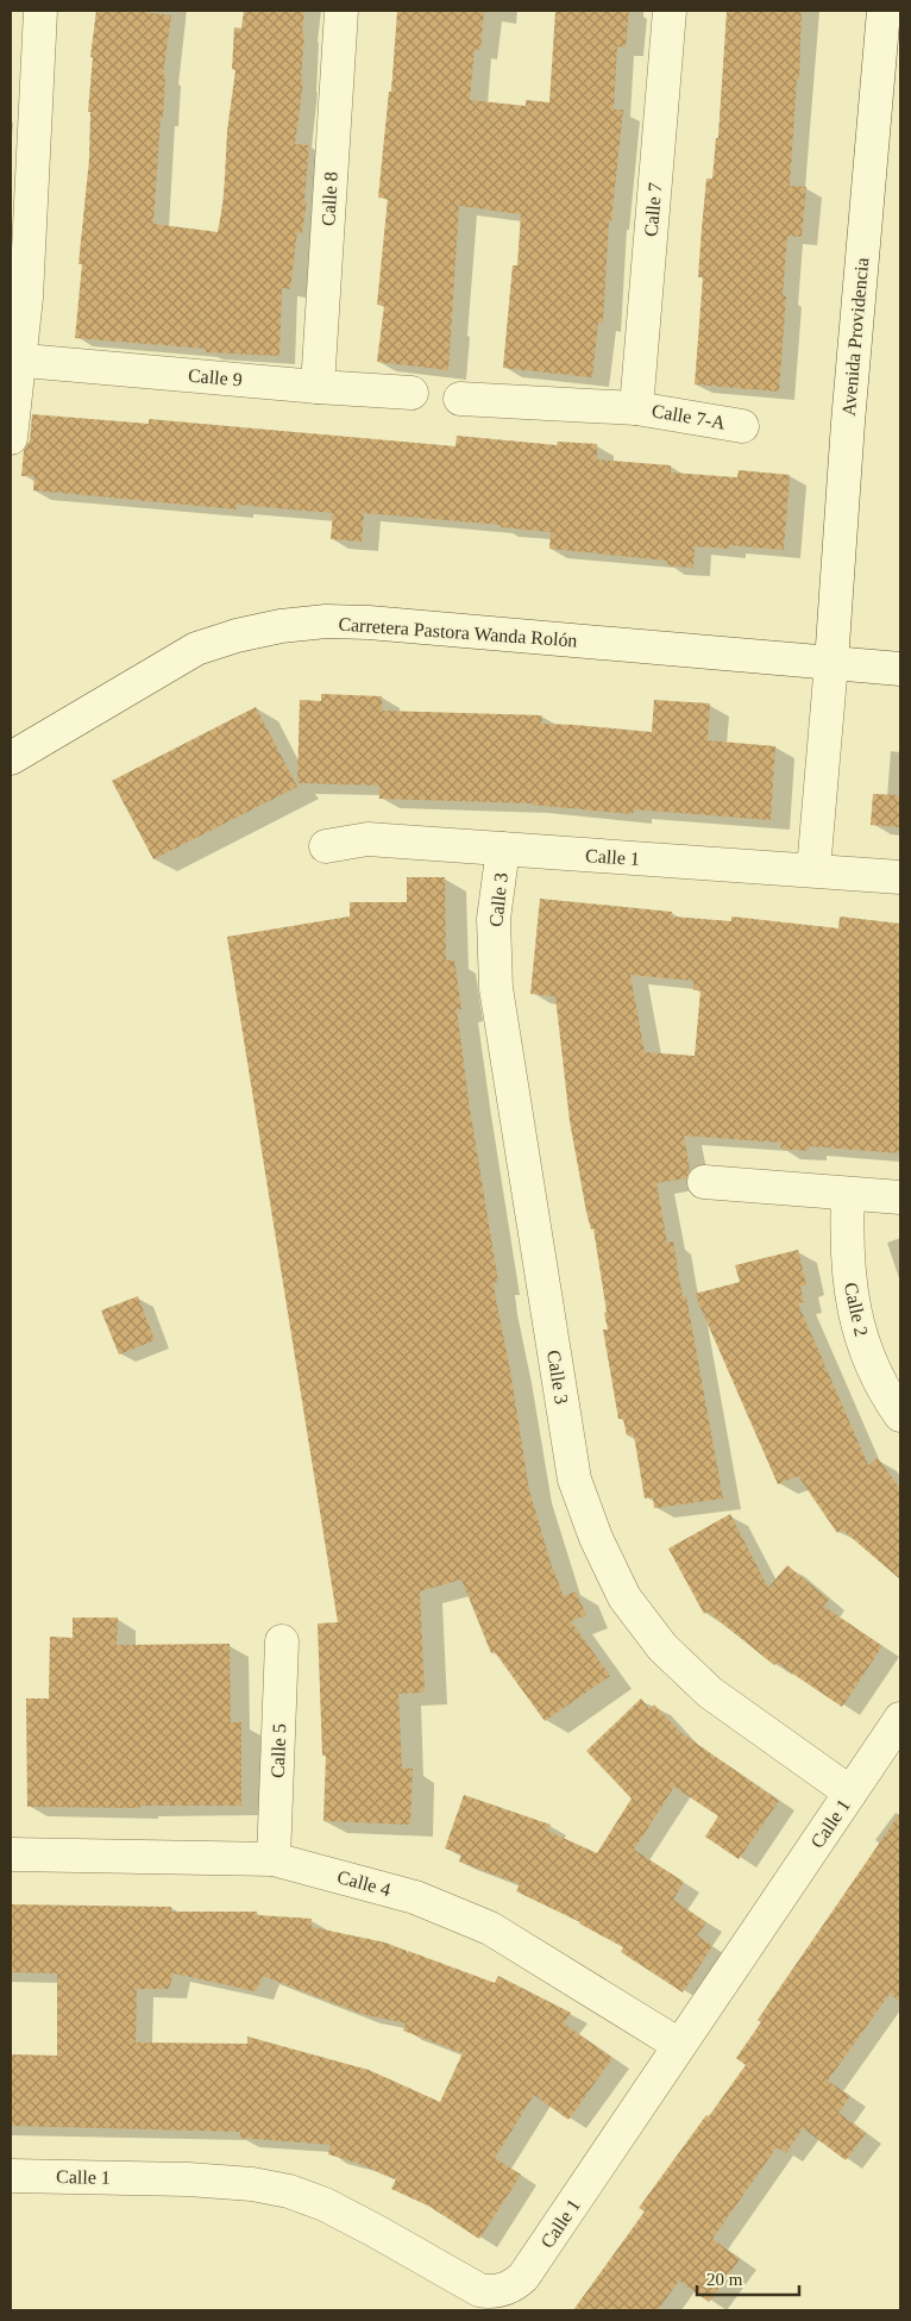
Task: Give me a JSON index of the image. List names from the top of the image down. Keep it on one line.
{"streets":{"street":["Calle 8","Calle 7","Avenida Providencia","Calle 9","Calle 7-A","Carretera Pastora Wanda Rolón","Calle 1","Calle 3","Calle 2","Calle 5","Calle 4"]},"crossings":[["Calle 8","Calle 9"],["Calle 7","Calle 7-A"],["Avenida Providencia","Carretera Pastora Wanda Rolón"],["Avenida Providencia","Calle 1"],["Calle 1","Calle 3"],["Calle 1","Calle 4"],["Calle 5","Calle 4"]],"scale_bar":"20 m"}
